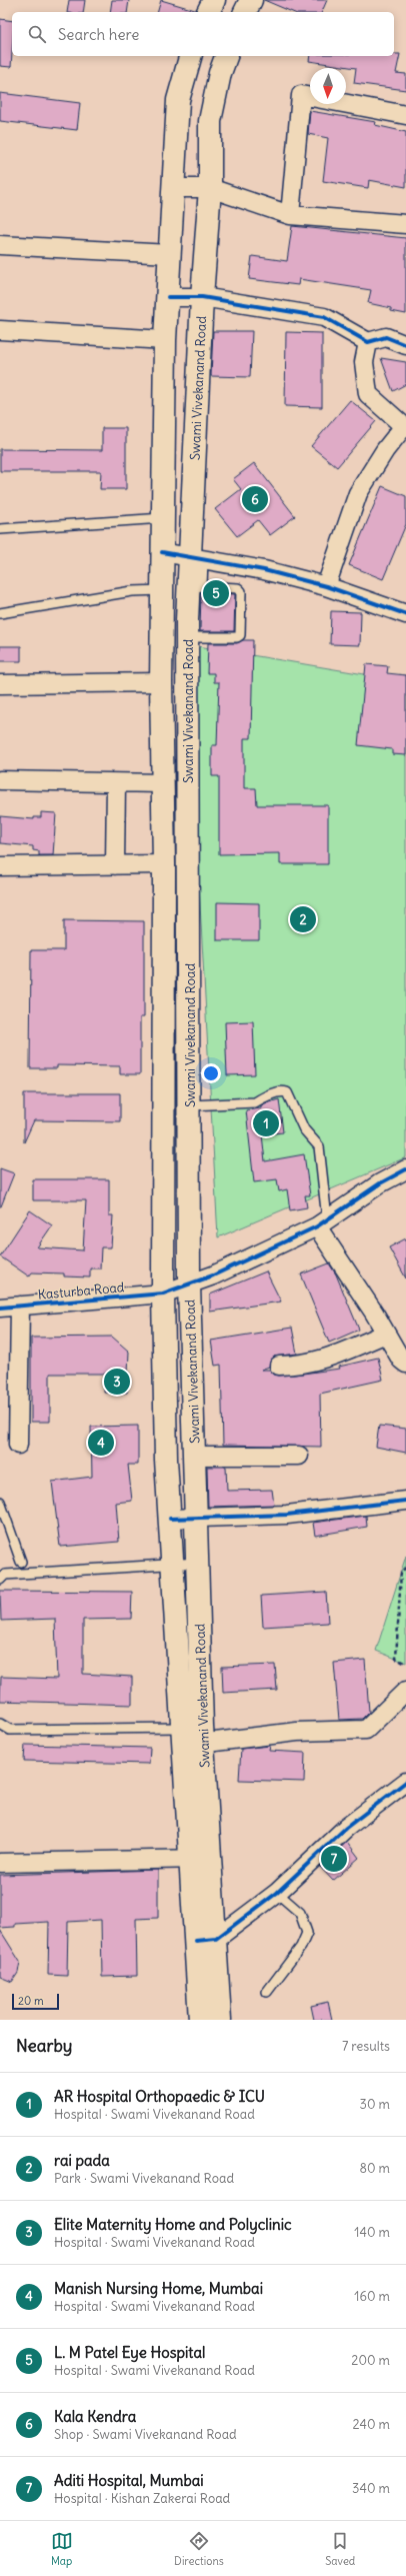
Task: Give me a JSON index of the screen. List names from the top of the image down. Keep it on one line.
{"streets":{"main road":["Swami Vivekanand Road"],"street":["Kasturba Road"]},"crossings":[["Swami Vivekanand Road","Kasturba Road"]],"scale_bar":"20 m","north":"bottom","page":{"search":"Search here","pins":["6","5","2","1","3","4","7"],"scale":"20 m","heading":["Nearby","7 results"],"list":[{"mark":"1","name":"AR Hospital Orthopaedic & ICU","note":"Hospital · Swami Vivekanand Road","value":"30 m"},{"mark":"2","name":"rai pada","note":"Park · Swami Vivekanand Road","value":"80 m"},{"mark":"3","name":"Elite Maternity Home and Polyclinic","note":"Hospital · Swami Vivekanand Road","value":"140 m"},{"mark":"4","name":"Manish Nursing Home, Mumbai","note":"Hospital · Swami Vivekanand Road","value":"160 m"},{"mark":"5","name":"L. M Patel Eye Hospital","note":"Hospital · Swami Vivekanand Road","value":"200 m"},{"mark":"6","name":"Kala Kendra","note":"Shop · Swami Vivekanand Road","value":"240 m"},{"mark":"7","name":"Aditi Hospital, Mumbai","note":"Hospital · Kishan Zakerai Road","value":"340 m"}],"nav":["Map","Directions","Saved"]}}
